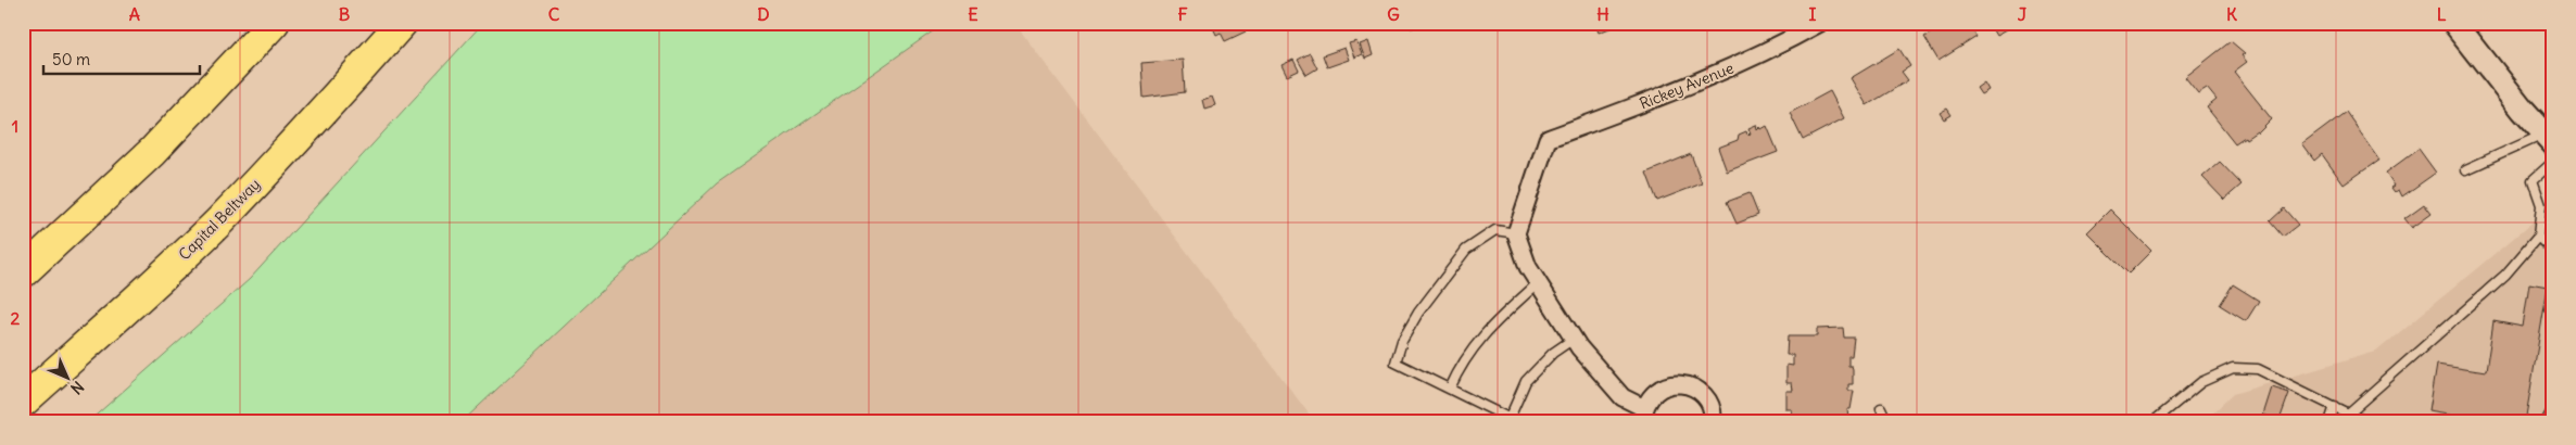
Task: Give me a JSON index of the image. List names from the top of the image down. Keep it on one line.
{"streets":{"highway":["Capital Beltway"],"street":["Rickey Avenue"]},"scale_bar":"50 m","north":"bottom right","grid":{"columns":["A","B","C","D","E","F","G","H","I","J","K","L"],"rows":["1","2"]}}
